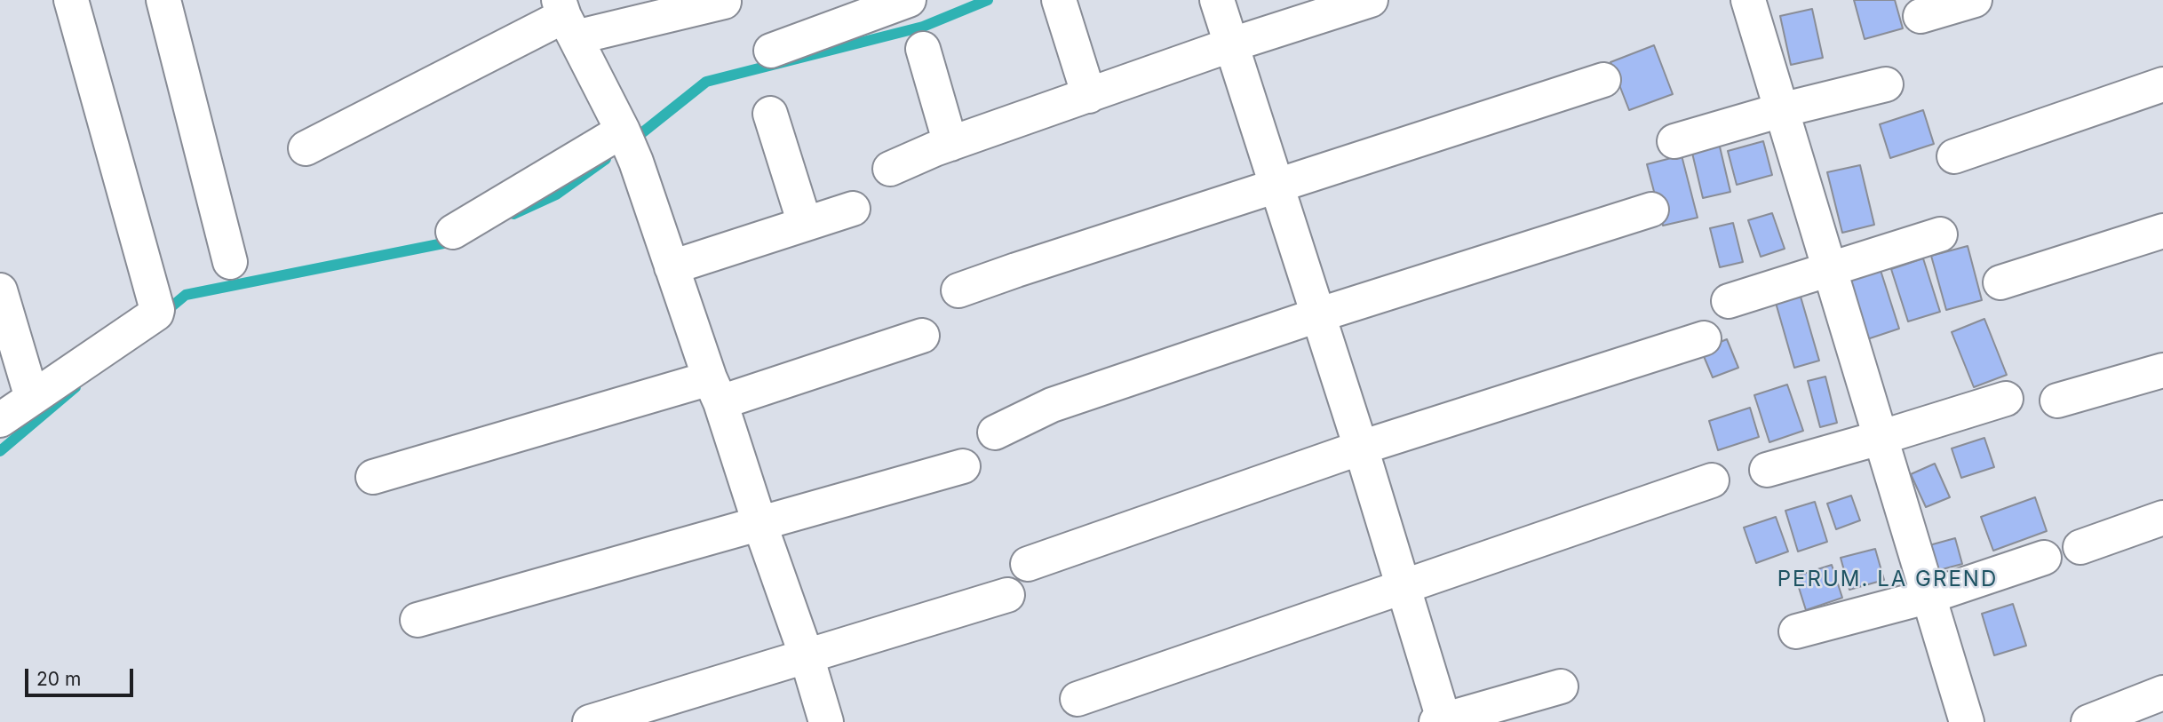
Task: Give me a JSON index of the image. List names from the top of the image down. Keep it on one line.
{"districts":["PERUM. LA GREND"],"scale_bar":"20 m"}
